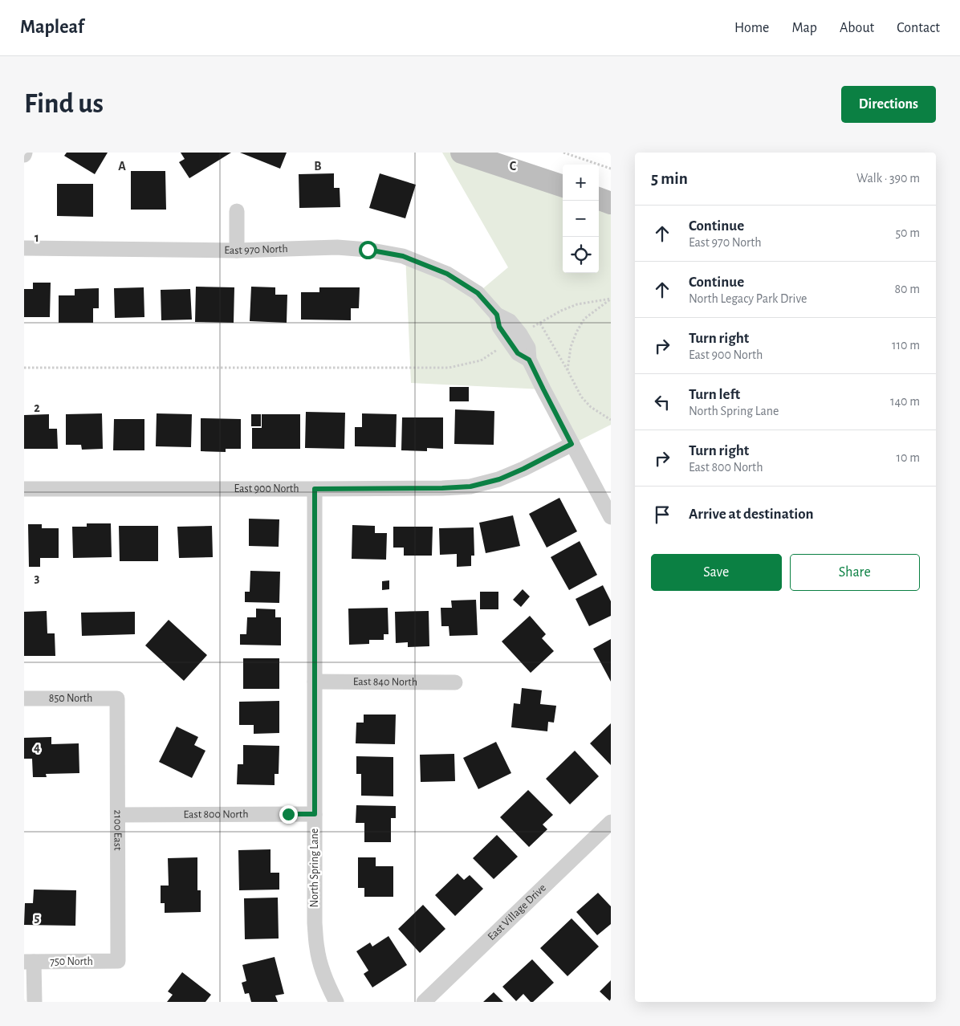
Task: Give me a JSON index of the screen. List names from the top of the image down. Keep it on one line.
{"streets":{"street":["East 970 North","East 900 North","East 840 North","850 North","East 800 North","2100 East","North Spring Lane","East Village Drive","750 North"]},"crossings":[["East 970 North","East 900 North"],["East 900 North","North Spring Lane"],["East 840 North","North Spring Lane"],["850 North","2100 East"],["East 800 North","2100 East"],["East 800 North","North Spring Lane"],["2100 East","750 North"]],"page":{"header":"Mapleaf","nav":["Home","Map","About","Contact"],"buttons":["Directions",["Save","Share"]],"title":"Find us","heading":["5 min","Walk · 390 m"],"map_buttons":["+","−"],"list":[["Continue","East 970 North","50 m"],["Continue","North Legacy Park Drive","80 m"],["Turn right","East 900 North","110 m"],["Turn left","North Spring Lane","140 m"],["Turn right","East 800 North","10 m"],"Arrive at destination"]},"grid":{"columns":["A","B","C"],"rows":["1","2","3","4","5"]}}
